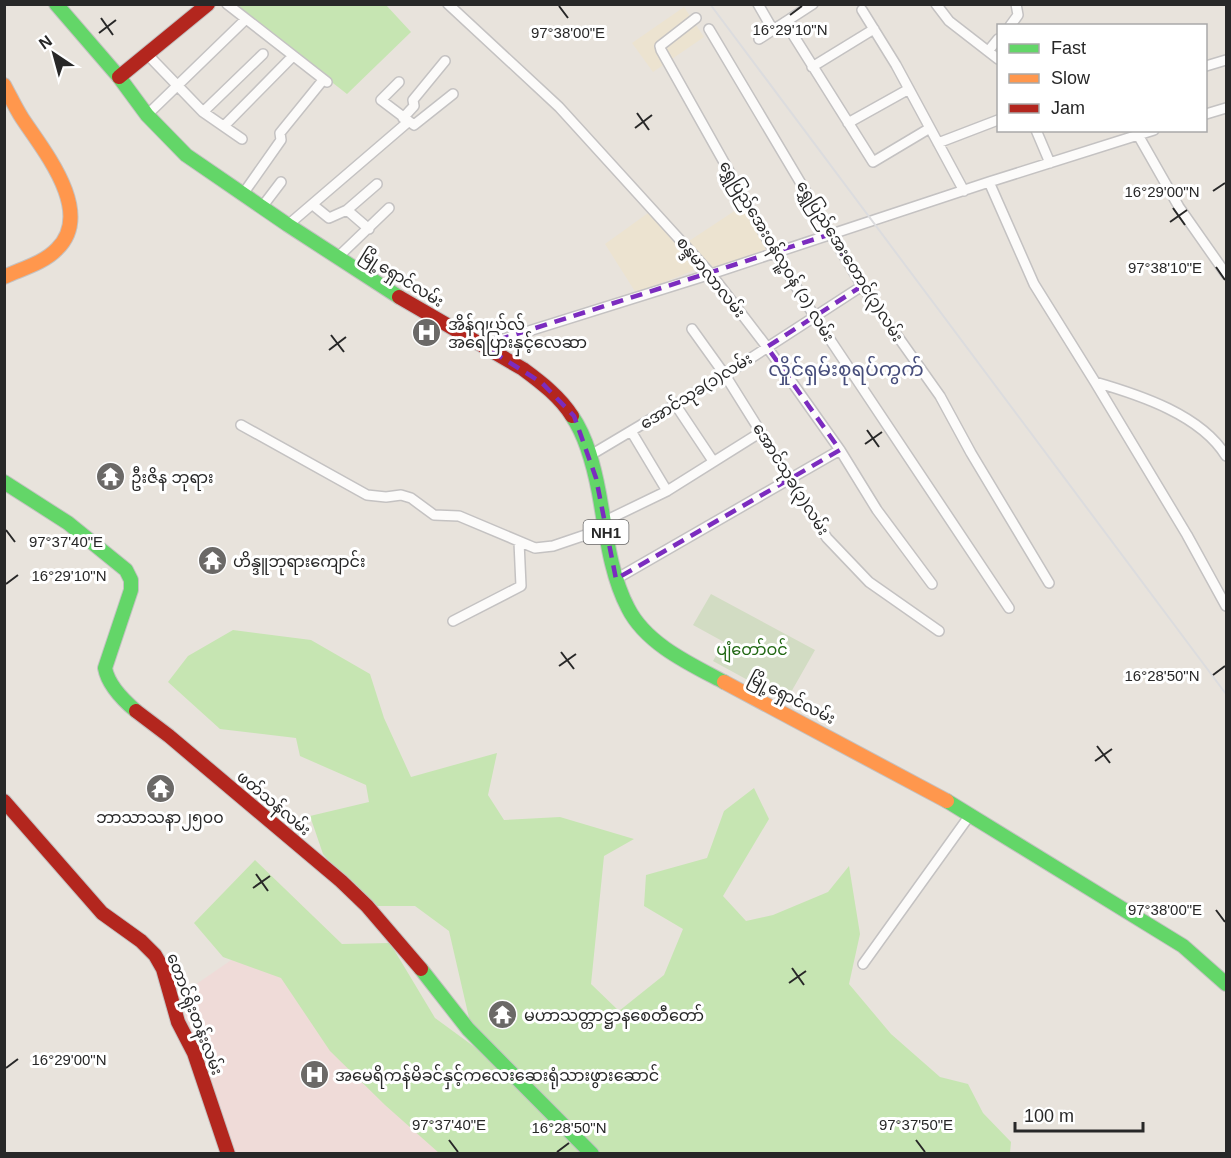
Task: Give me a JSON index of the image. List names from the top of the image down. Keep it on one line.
{"streets":{"main road":["မြို့ရှောင်လမ်း","NH1","ဖတ်သန်လမ်း","တောင်ရိုးတန်းလမ်း"],"street":["ရွှေပြည်အေးဝန်လူ့ဝန် (၁) လမ်း","ရွှေပြည်အေးတောင်(၃)လမ်း","စန္ဒမာလာလမ်း","အောင်သုခ(၁)လမ်း","အောင်သုခ(၃)လမ်း"]},"crossings":[["ရွှေပြည်အေးဝန်လူ့ဝန် (၁) လမ်း","အောင်သုခ(၁)လမ်း"],["ရွှေပြည်အေးတောင်(၃)လမ်း","အောင်သုခ(၁)လမ်း"],["စန္ဒမာလာလမ်း","အောင်သုခ(၁)လမ်း"],["မြို့ရှောင်လမ်း","အောင်သုခ(၁)လမ်း"],["အောင်သုခ(၁)လမ်း","အောင်သုခ(၃)လမ်း"]],"districts":["လှိုင်ရှမ်းစုရပ်ကွက်"],"parks":["ပျံတော်ဝင်"],"places":{"hospital":["အိန်ဂျယ်လ် အရေပြားနှင့်လေဆာ","အမေရိကန်မိခင်နှင့်ကလေးဆေးရုံသားဖွားဆောင်"],"temple":["ဦးဇိန ဘုရား","ဟိန္ဒူဘုရားကျောင်း","ဘာသာသနာ၂၅၀၀","မဟာသတ္တာဋ္ဌာနစေတီတော်"]},"legend":["Fast","Slow","Jam"],"scale_bar":"100 m","north":"top left","coordinates":["16°29'10\"N","97°38'00\"E","16°29'00\"N","97°38'10\"E","97°37'40\"E","16°28'50\"N","97°37'50\"E"]}
